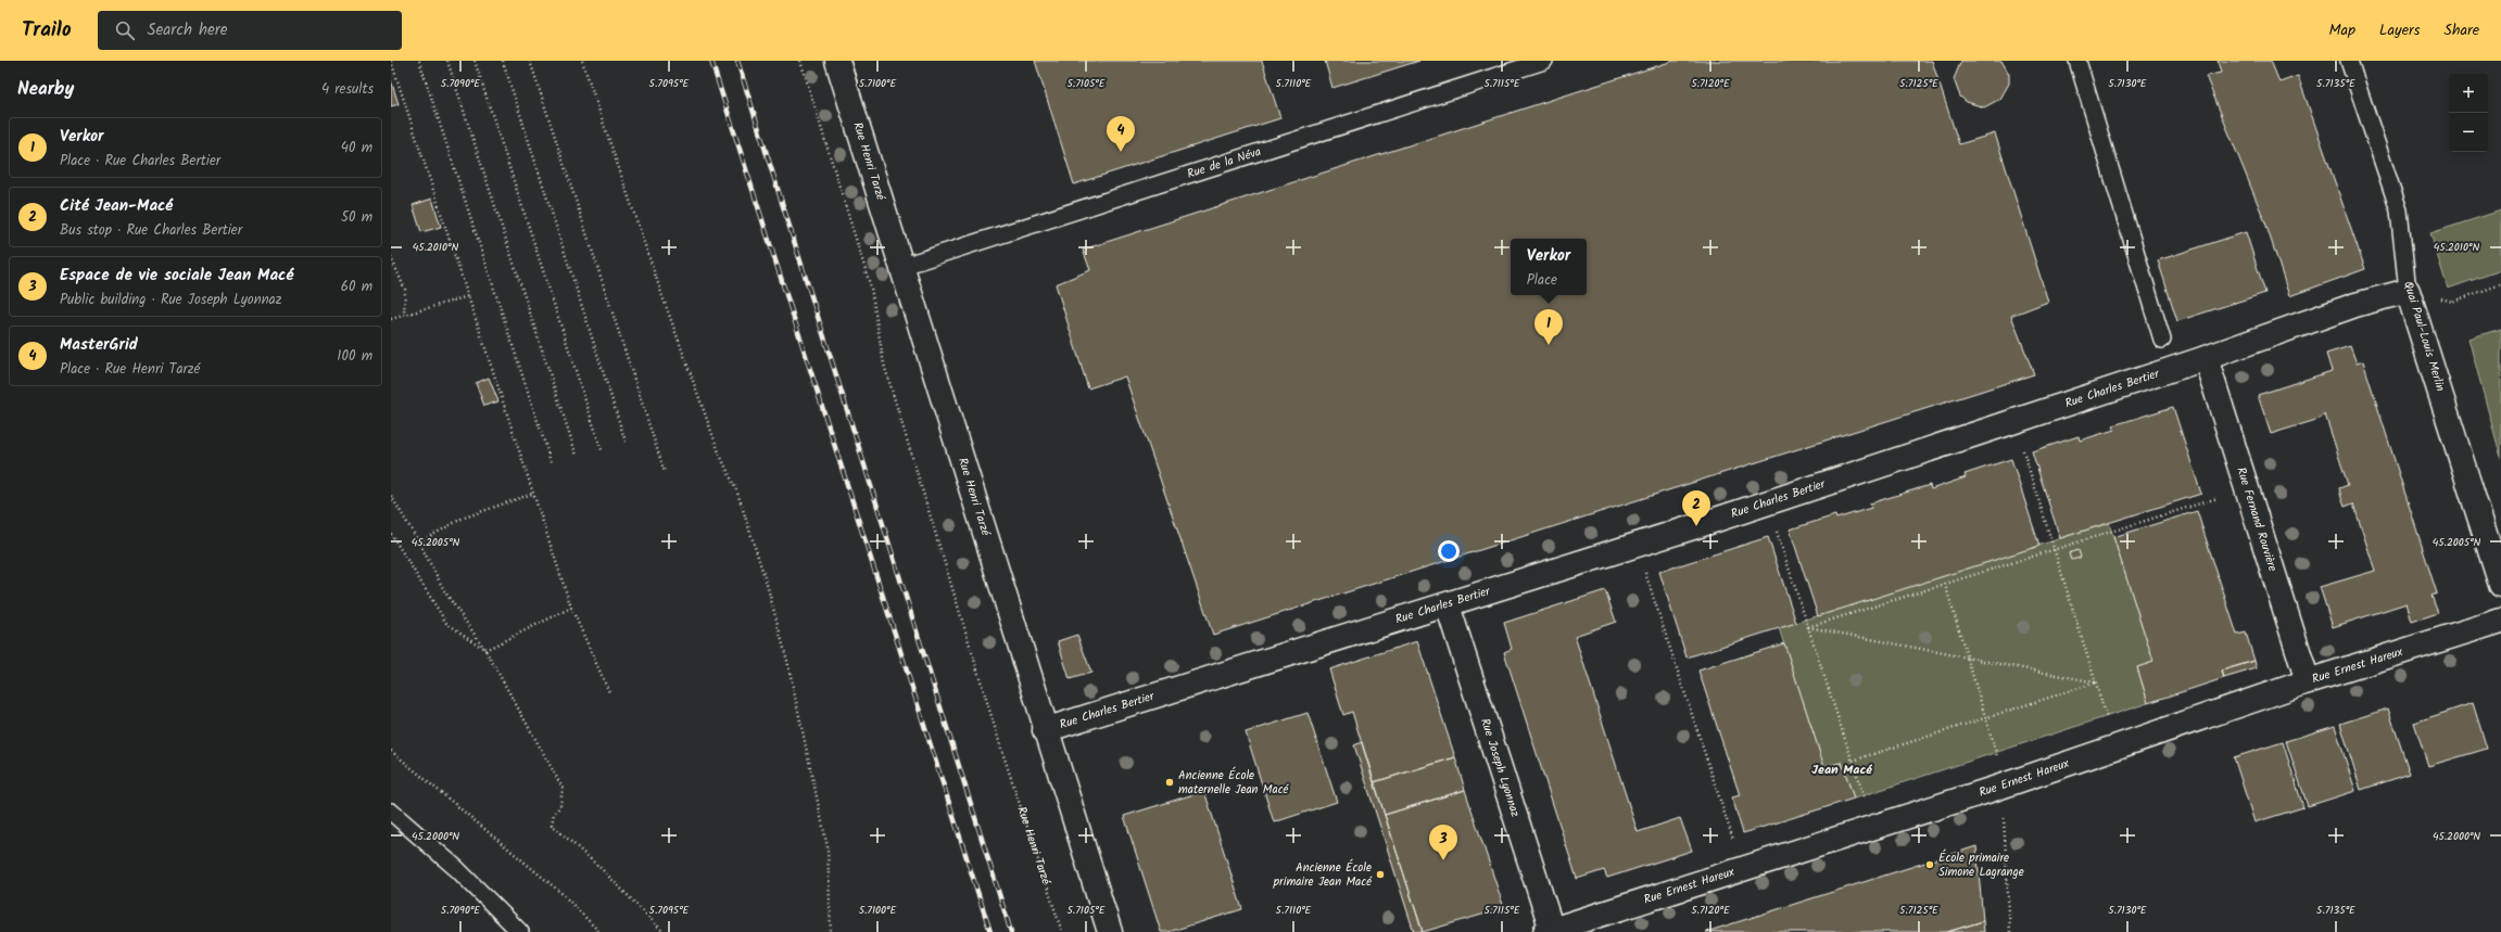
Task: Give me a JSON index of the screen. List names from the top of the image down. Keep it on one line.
{"streets":{"street":["Rue Henri Tarzé","Quai Paul-Louis Merlin","Rue Charles Bertier","Rue Fernand Rouvière","Rue Ernest Hareux","Rue Joseph Lyonnaz"],"lane":["Rue de la Néva"]},"crossings":[["Rue Henri Tarzé","Rue de la Néva"],["Rue Henri Tarzé","Rue Charles Bertier"],["Quai Paul-Louis Merlin","Rue Charles Bertier"],["Rue Charles Bertier","Rue Fernand Rouvière"],["Rue Charles Bertier","Rue Joseph Lyonnaz"],["Rue Fernand Rouvière","Rue Ernest Hareux"],["Rue Ernest Hareux","Rue Joseph Lyonnaz"]],"districts":["Jean Macé"],"places":["Ancienne École maternelle Jean Macé","École primaire Simone Lagrange","Ancienne École primaire Jean Macé"],"page":{"header":"Trailo","search":"Search here","nav":["Map","Layers","Share"],"heading":["Nearby","4 results"],"map_buttons":["+","−"],"pins":["4","1","2","3"],"list":[{"mark":"1","name":"Verkor","note":"Place · Rue Charles Bertier","value":"40 m"},{"mark":"2","name":"Cité Jean-Macé","note":"Bus stop · Rue Charles Bertier","value":"50 m"},{"mark":"3","name":"Espace de vie sociale Jean Macé","note":"Public building · Rue Joseph Lyonnaz","value":"60 m"},{"mark":"4","name":"MasterGrid","note":"Place · Rue Henri Tarzé","value":"100 m"}],"popup":["Verkor","Place"]},"coordinates":["5.7090°E","5.7095°E","5.7100°E","5.7105°E","5.7110°E","5.7115°E","5.7120°E","5.7125°E","5.7130°E","5.7135°E","45.2010°N","45.2005°N","45.2000°N"]}
